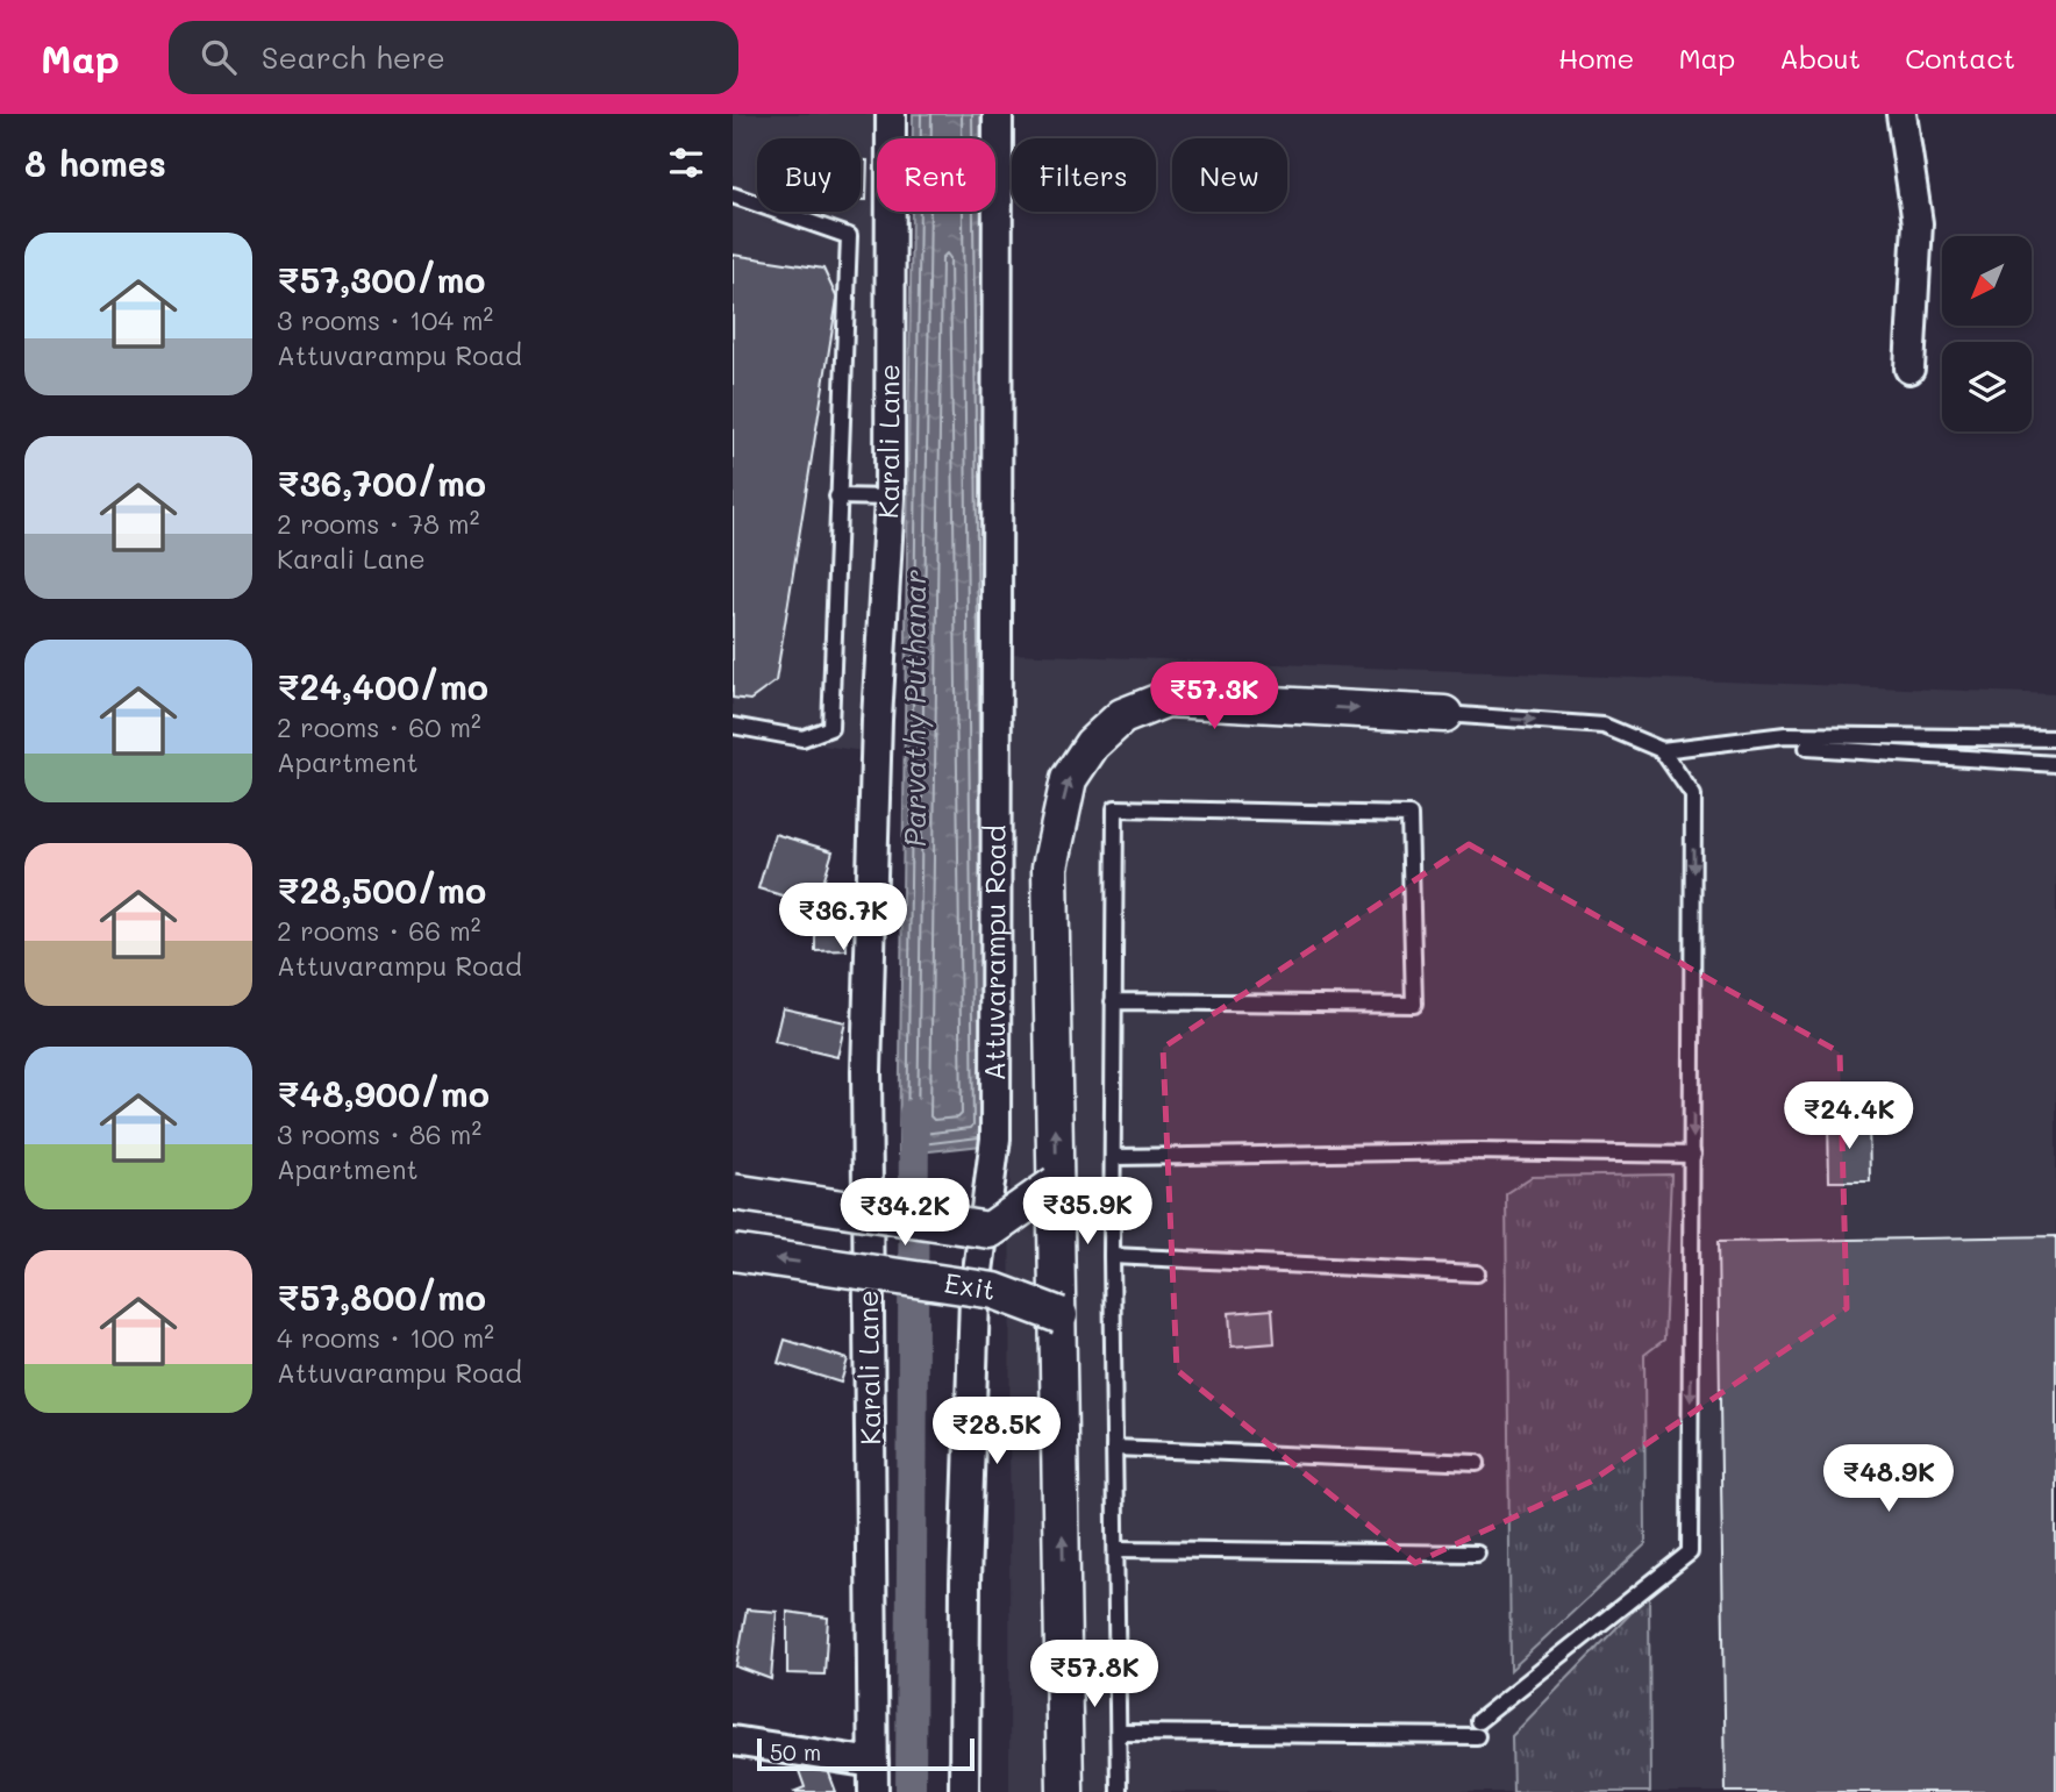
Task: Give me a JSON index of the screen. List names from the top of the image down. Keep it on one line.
{"streets":{"street":["Karali Lane","Attuvarampu Road","Exit"]},"water":["Parvathy Puthanar"],"scale_bar":"50 m","north":"bottom left","page":{"header":"Map","search":"Search here","nav":["Home","Map","About","Contact"],"heading":"8 homes","chip":["Buy","Rent","Filters","New"],"list":[{"name":"₹57,300/mo","note":"3 rooms · 104 m² · Attuvarampu Road"},{"name":"₹36,700/mo","note":"2 rooms · 78 m² · Karali Lane"},{"name":"₹24,400/mo","note":"2 rooms · 60 m² · Apartment"},{"name":"₹28,500/mo","note":"2 rooms · 66 m² · Attuvarampu Road"},{"name":"₹48,900/mo","note":"3 rooms · 86 m² · Apartment"},{"name":"₹57,800/mo","note":"4 rooms · 100 m² · Attuvarampu Road"}],"price":["₹57.3K","₹36.7K","₹24.4K","₹35.9K","₹34.2K","₹28.5K","₹48.9K","₹57.8K"],"scale":"50 m"}}
